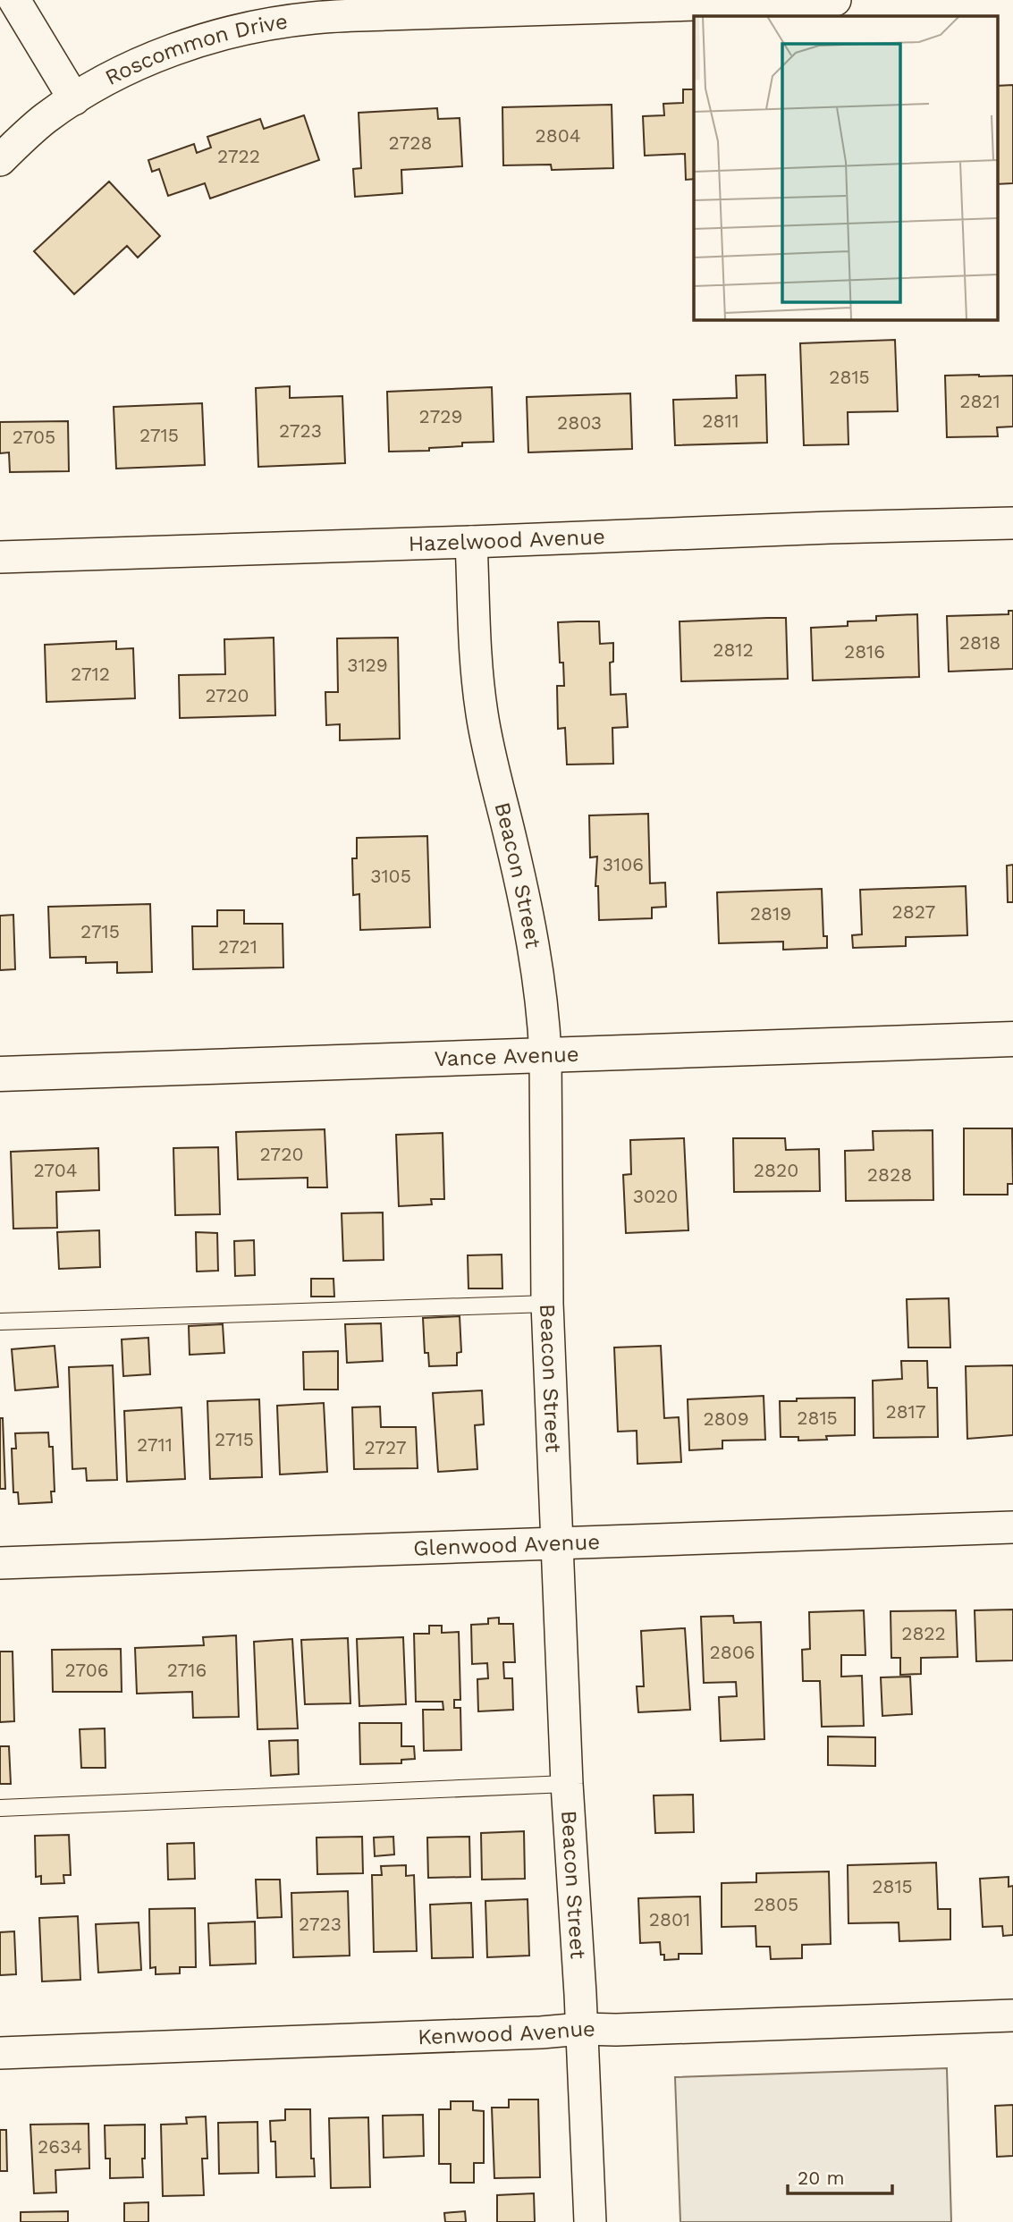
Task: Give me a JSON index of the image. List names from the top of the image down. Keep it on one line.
{"streets":{"street":["Roscommon Drive","Hazelwood Avenue","Beacon Street","Vance Avenue","Glenwood Avenue","Kenwood Avenue"]},"crossings":[["Hazelwood Avenue","Beacon Street"],["Beacon Street","Vance Avenue"],["Beacon Street","Glenwood Avenue"],["Beacon Street","Kenwood Avenue"]],"house_numbers":["2804","2728","2722","2815","2821","2729","2811","2803","2723","2715","2705","2818","2812","2816","3129","2712","2720","3106","3105","2827","2819","2715","2721","2720","2704","2820","2828","3020","2817","2815","2809","2715","2711","2727","2822","2806","2706","2716","2815","2805","2801","2723","2634"],"scale_bar":"20 m"}
